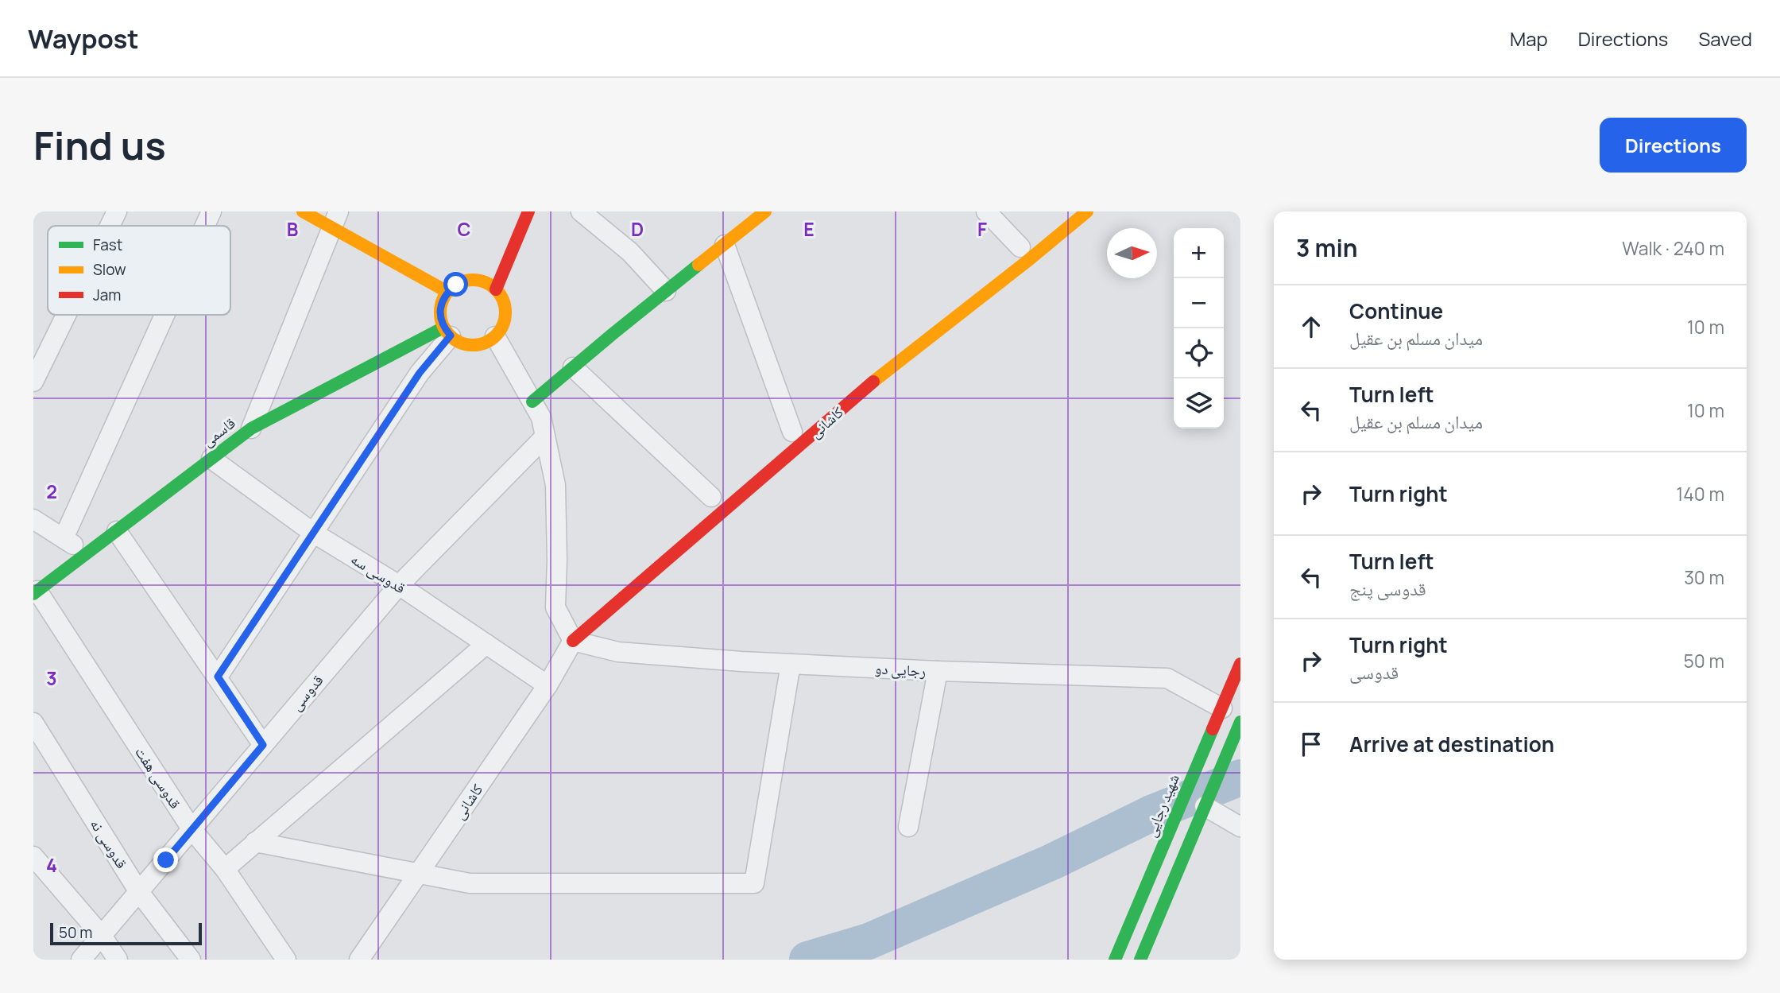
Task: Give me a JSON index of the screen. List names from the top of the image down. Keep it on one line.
{"streets":{"street":["کاشانی","قاسمی","قدوسی سه","رجایی دو","قدوسی","قدوسی هفت","شهید رجایی","قدوسی نه"]},"crossings":[["کاشانی","قدوسی سه"],["کاشانی","رجایی دو"],["قاسمی","قدوسی سه"],["قاسمی","قدوسی هفت"],["قدوسی سه","قدوسی"],["رجایی دو","شهید رجایی"],["قدوسی","قدوسی هفت"],["قدوسی","قدوسی نه"]],"legend":["Fast","Slow","Jam"],"scale_bar":"50 m","north":"right","page":{"header":"Waypost","nav":["Map","Directions","Saved"],"buttons":"Directions","title":"Find us","heading":["3 min","Walk · 240 m"],"map_buttons":["+","−"],"list":[["Continue","میدان مسلم بن عقیل","10 m"],["Turn left","میدان مسلم بن عقیل","10 m"],["Turn right","140 m"],["Turn left","قدوسی پنج","30 m"],["Turn right","قدوسی","50 m"],"Arrive at destination"],"scale":"50 m"},"grid":{"columns":["B","C","D","E","F"],"rows":["2","3","4"]}}
